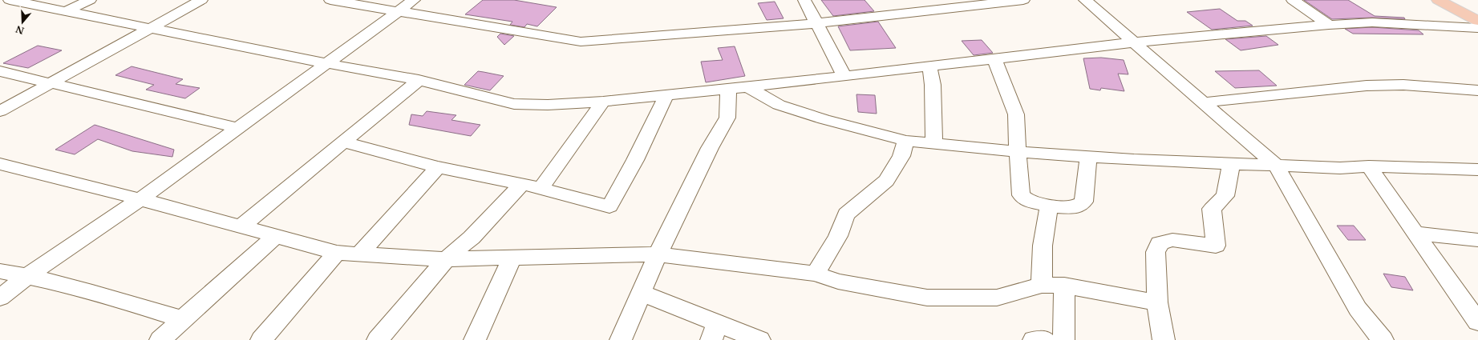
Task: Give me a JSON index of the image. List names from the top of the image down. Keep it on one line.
{"north":"bottom"}
